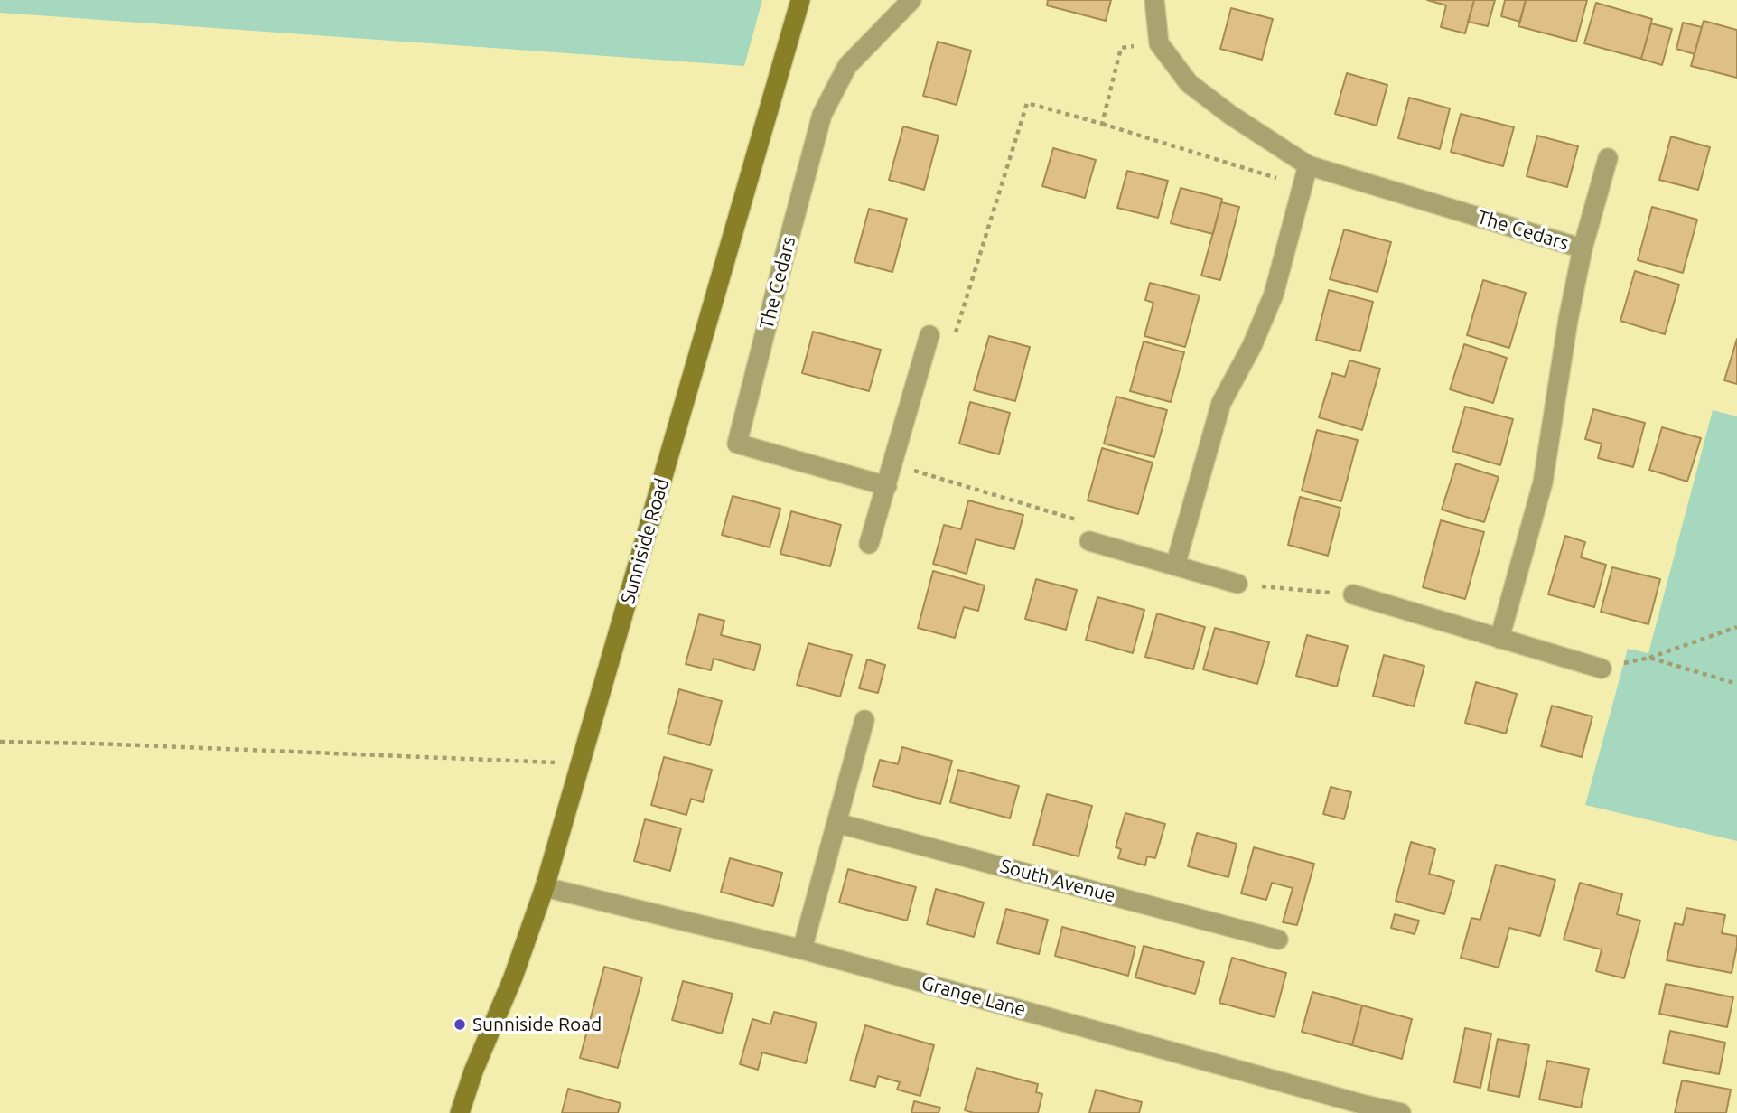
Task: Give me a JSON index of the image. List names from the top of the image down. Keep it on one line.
{"streets":{"main road":["Sunniside Road"],"street":["The Cedars","South Avenue","Grange Lane"]},"crossings":[["Sunniside Road","Grange Lane"]],"places":["Sunniside Road"]}
